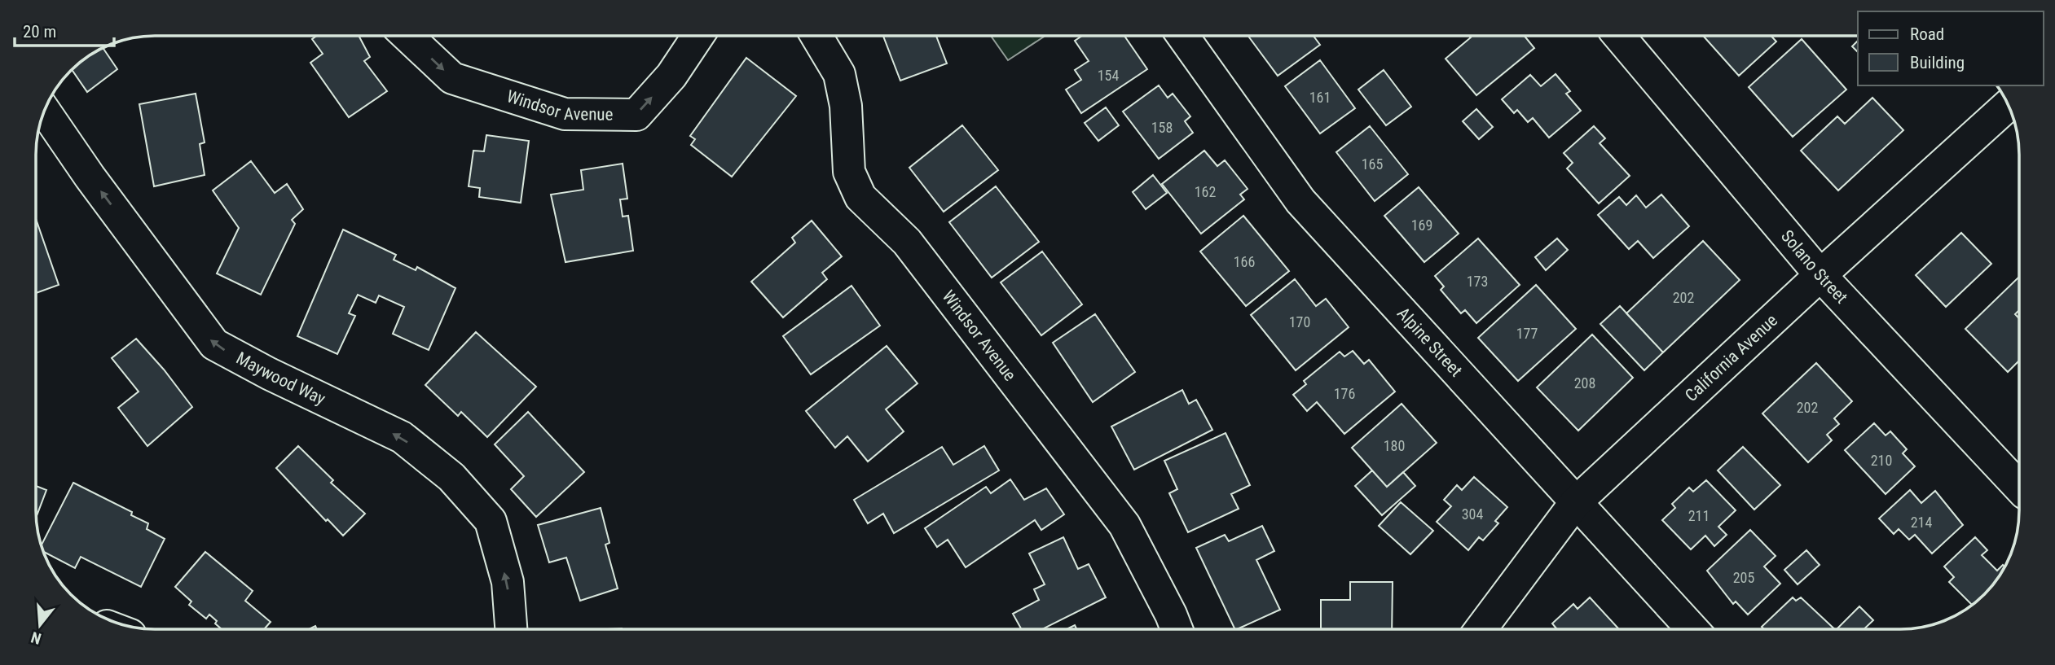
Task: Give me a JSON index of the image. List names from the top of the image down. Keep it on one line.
{"streets":{"street":["Windsor Avenue","Solano Street","Alpine Street","California Avenue","Maywood Way"]},"crossings":[["Solano Street","California Avenue"],["Alpine Street","California Avenue"]],"one_way":["Maywood Way"],"house_numbers":["154","161","158","165","162","169","166","173","202","170","177","208","176","202","180","210","304","211","214","205"],"legend":["Road","Building"],"scale_bar":"20 m","north":"bottom"}
